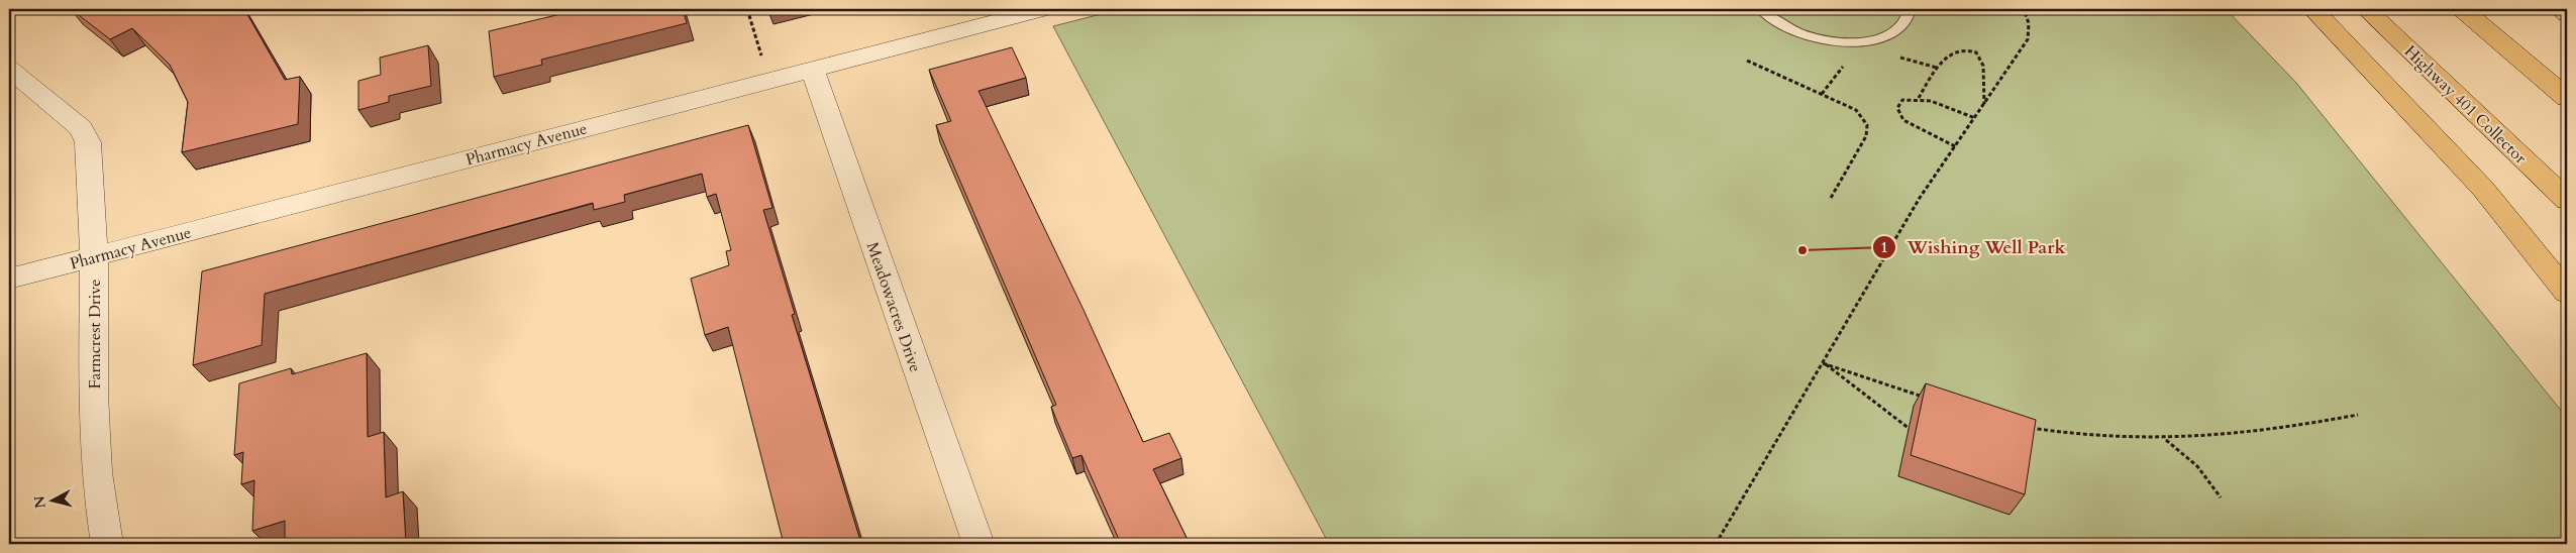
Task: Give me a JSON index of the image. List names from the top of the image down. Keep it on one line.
{"streets":{"highway":["Highway 401 Collector"],"street":["Pharmacy Avenue","Meadowacres Drive","Farmcrest Drive"]},"crossings":[["Pharmacy Avenue","Meadowacres Drive"],["Pharmacy Avenue","Farmcrest Drive"]],"places":["Wishing Well Park"],"north":"left"}
